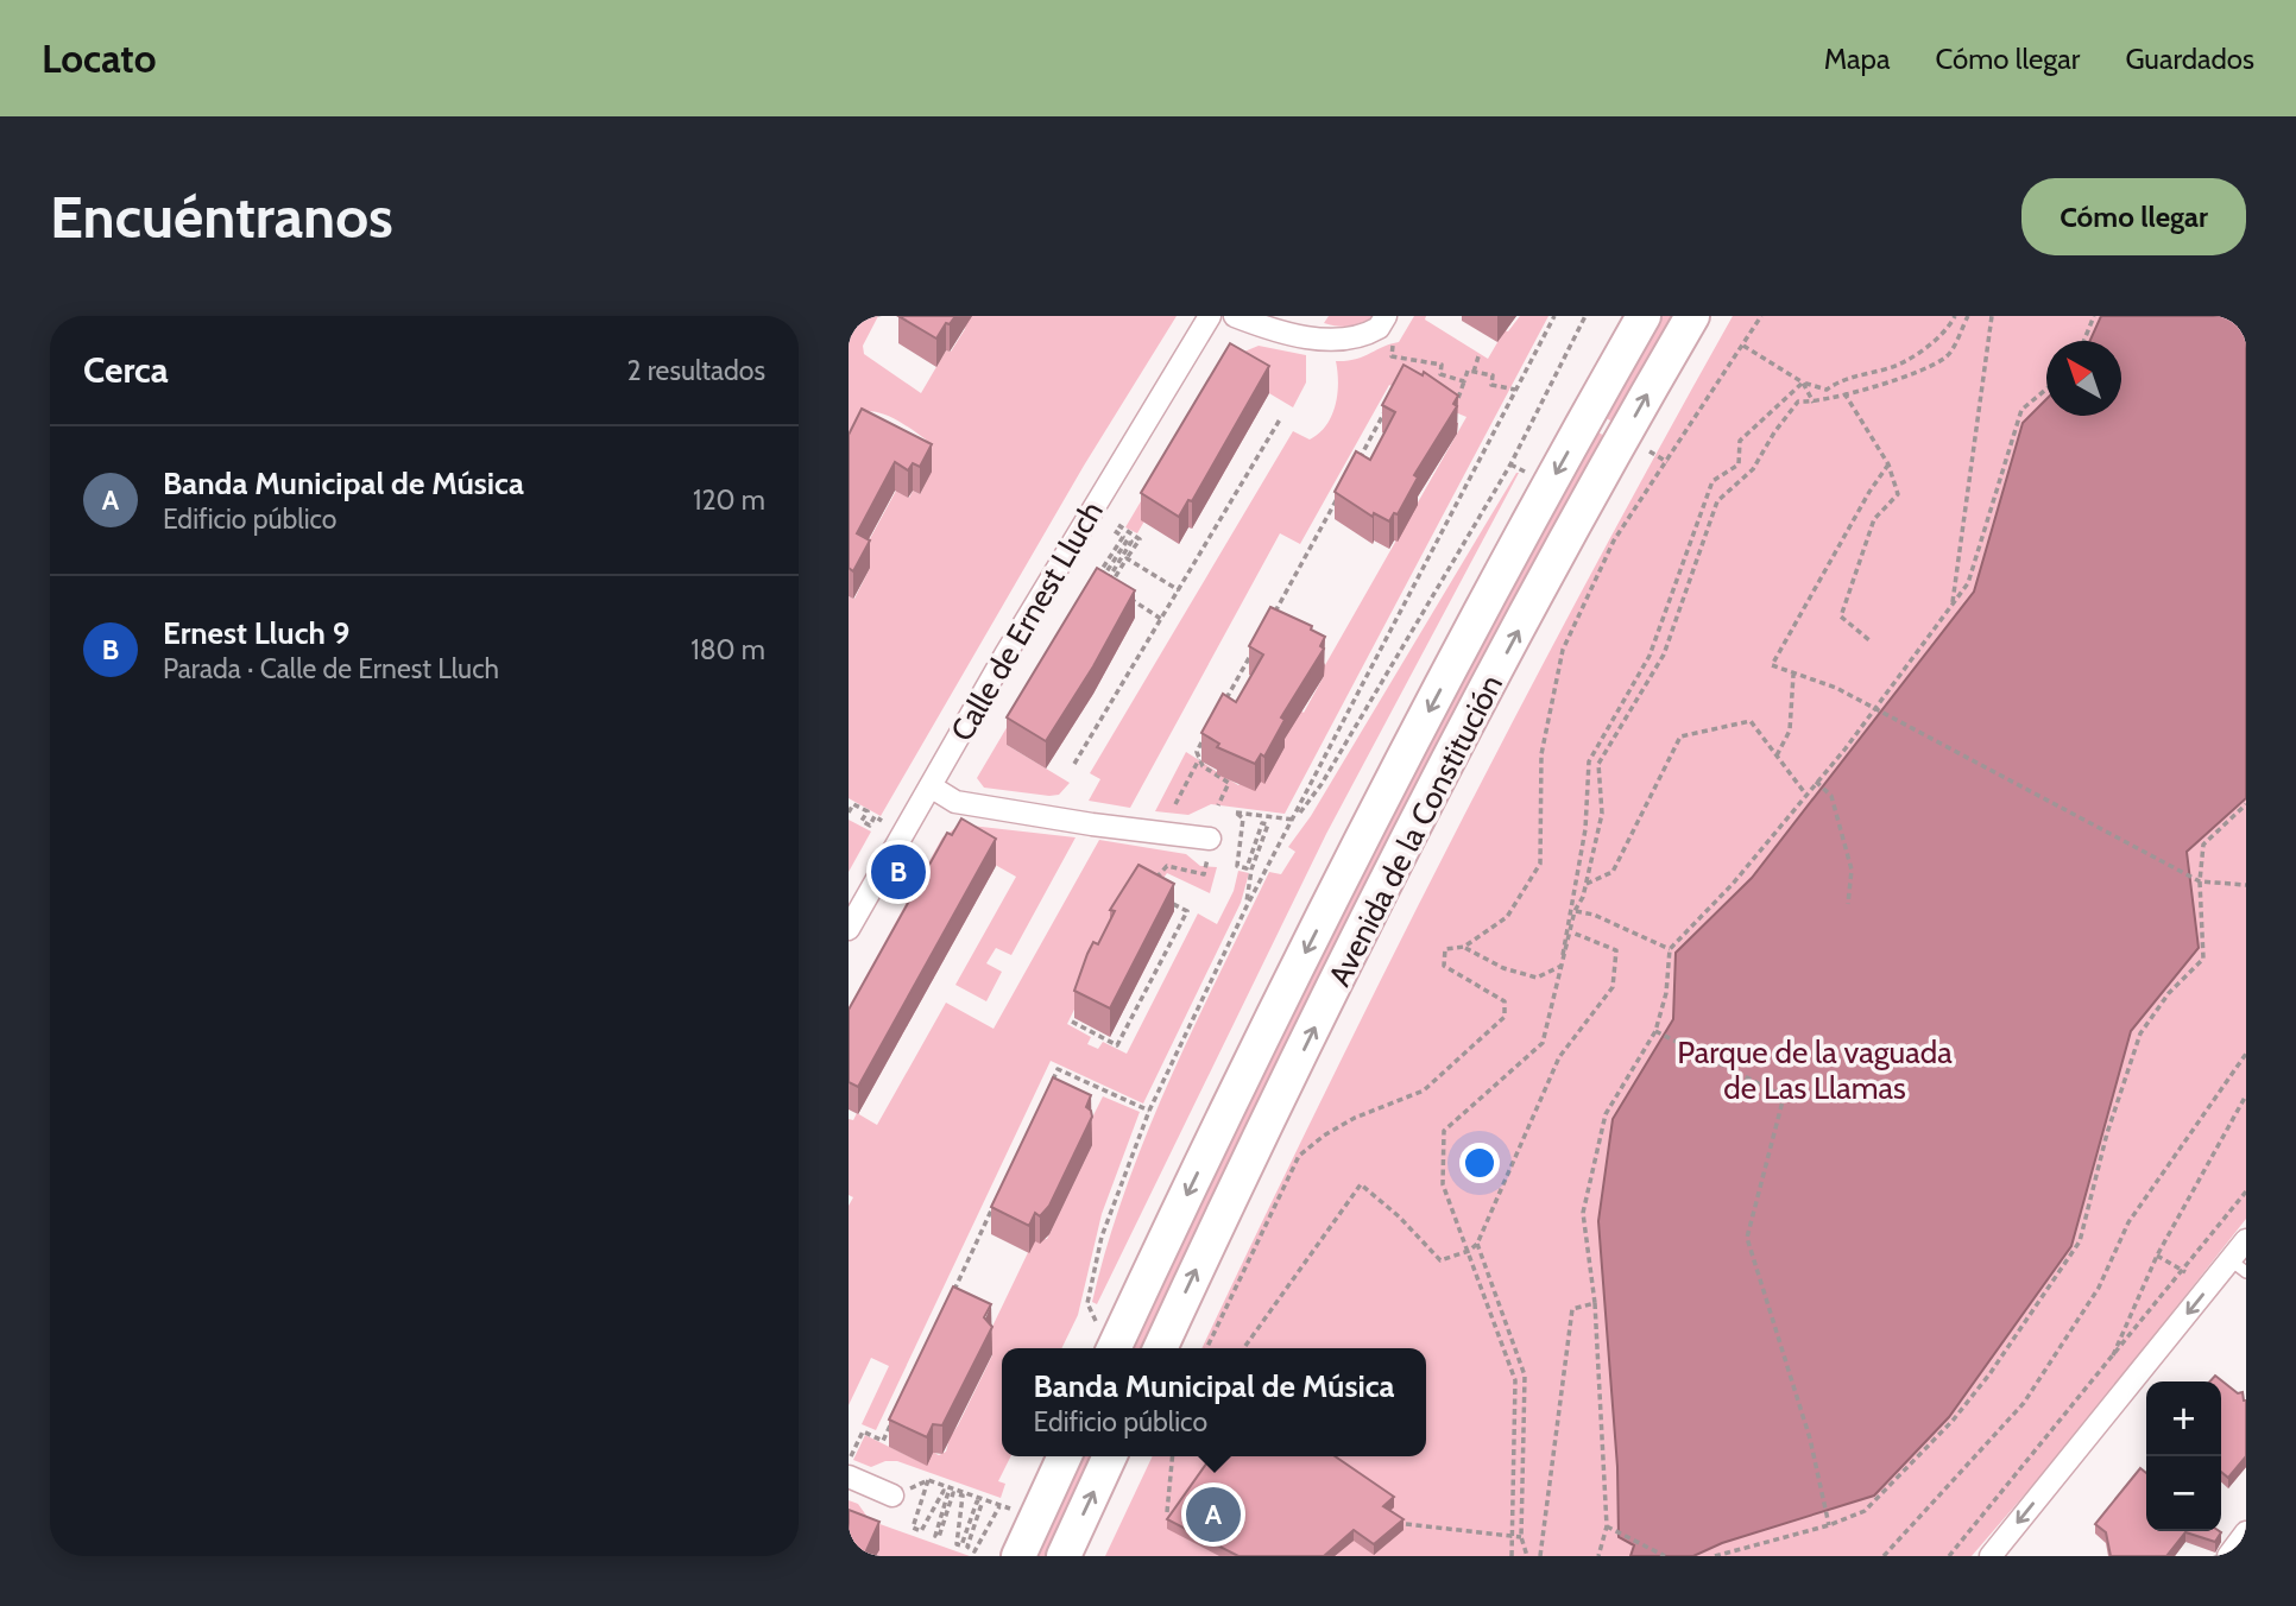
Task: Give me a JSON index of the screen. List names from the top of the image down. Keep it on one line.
{"streets":{"main road":["Avenida de la Constitución"],"street":["Calle de Ernest Lluch"]},"parks":["Parque de la vaguada de Las Llamas"],"north":"top left","page":{"header":"Locato","nav":["Mapa","Cómo llegar","Guardados"],"buttons":"Cómo llegar","title":"Encuéntranos","heading":["Cerca","2 resultados"],"list":[{"mark":"A","name":"Banda Municipal de Música","note":"Edificio público","value":"120 m"},{"mark":"B","name":"Ernest Lluch 9","note":"Parada · Calle de Ernest Lluch","value":"180 m"}],"pins":["B","A"],"popup":["Banda Municipal de Música","Edificio público"],"map_buttons":["+","−"]}}
